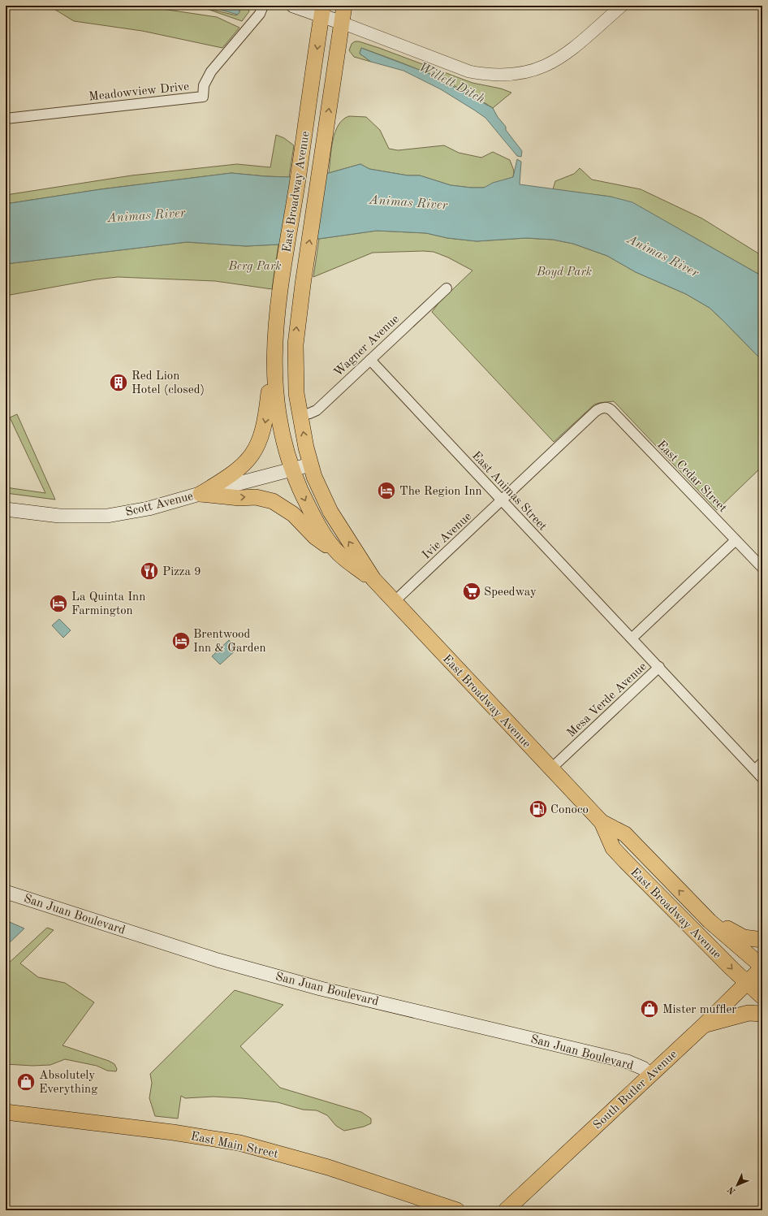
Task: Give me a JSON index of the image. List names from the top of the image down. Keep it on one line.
{"streets":{"main road":["East Broadway Avenue","Scott Avenue","San Juan Boulevard","South Butler Avenue","East Main Street"],"street":["Meadowview Drive","Wagner Avenue","East Cedar Street","East Animas Street","Ivie Avenue","Mesa Verde Avenue"]},"crossings":[["East Broadway Avenue","Wagner Avenue"],["East Broadway Avenue","Scott Avenue"],["East Broadway Avenue","Ivie Avenue"],["East Broadway Avenue","Mesa Verde Avenue"],["East Broadway Avenue","South Butler Avenue"],["Wagner Avenue","East Animas Street"],["East Cedar Street","Ivie Avenue"],["East Animas Street","Ivie Avenue"],["East Animas Street","Mesa Verde Avenue"],["San Juan Boulevard","South Butler Avenue"]],"water":["Willett Ditch","Animas River"],"parks":["Berg Park","Boyd Park"],"places":{"building":["Red Lion Hotel (closed)"],"hotel":["The Region Inn","La Quinta Inn Farmington","Brentwood Inn & Garden"],"restaurant":["Pizza 9"],"supermarket":["Speedway"],"fuel station":["Conoco"],"shop":["Mister muffler","Absolutely Everything"]},"north":"bottom left"}
